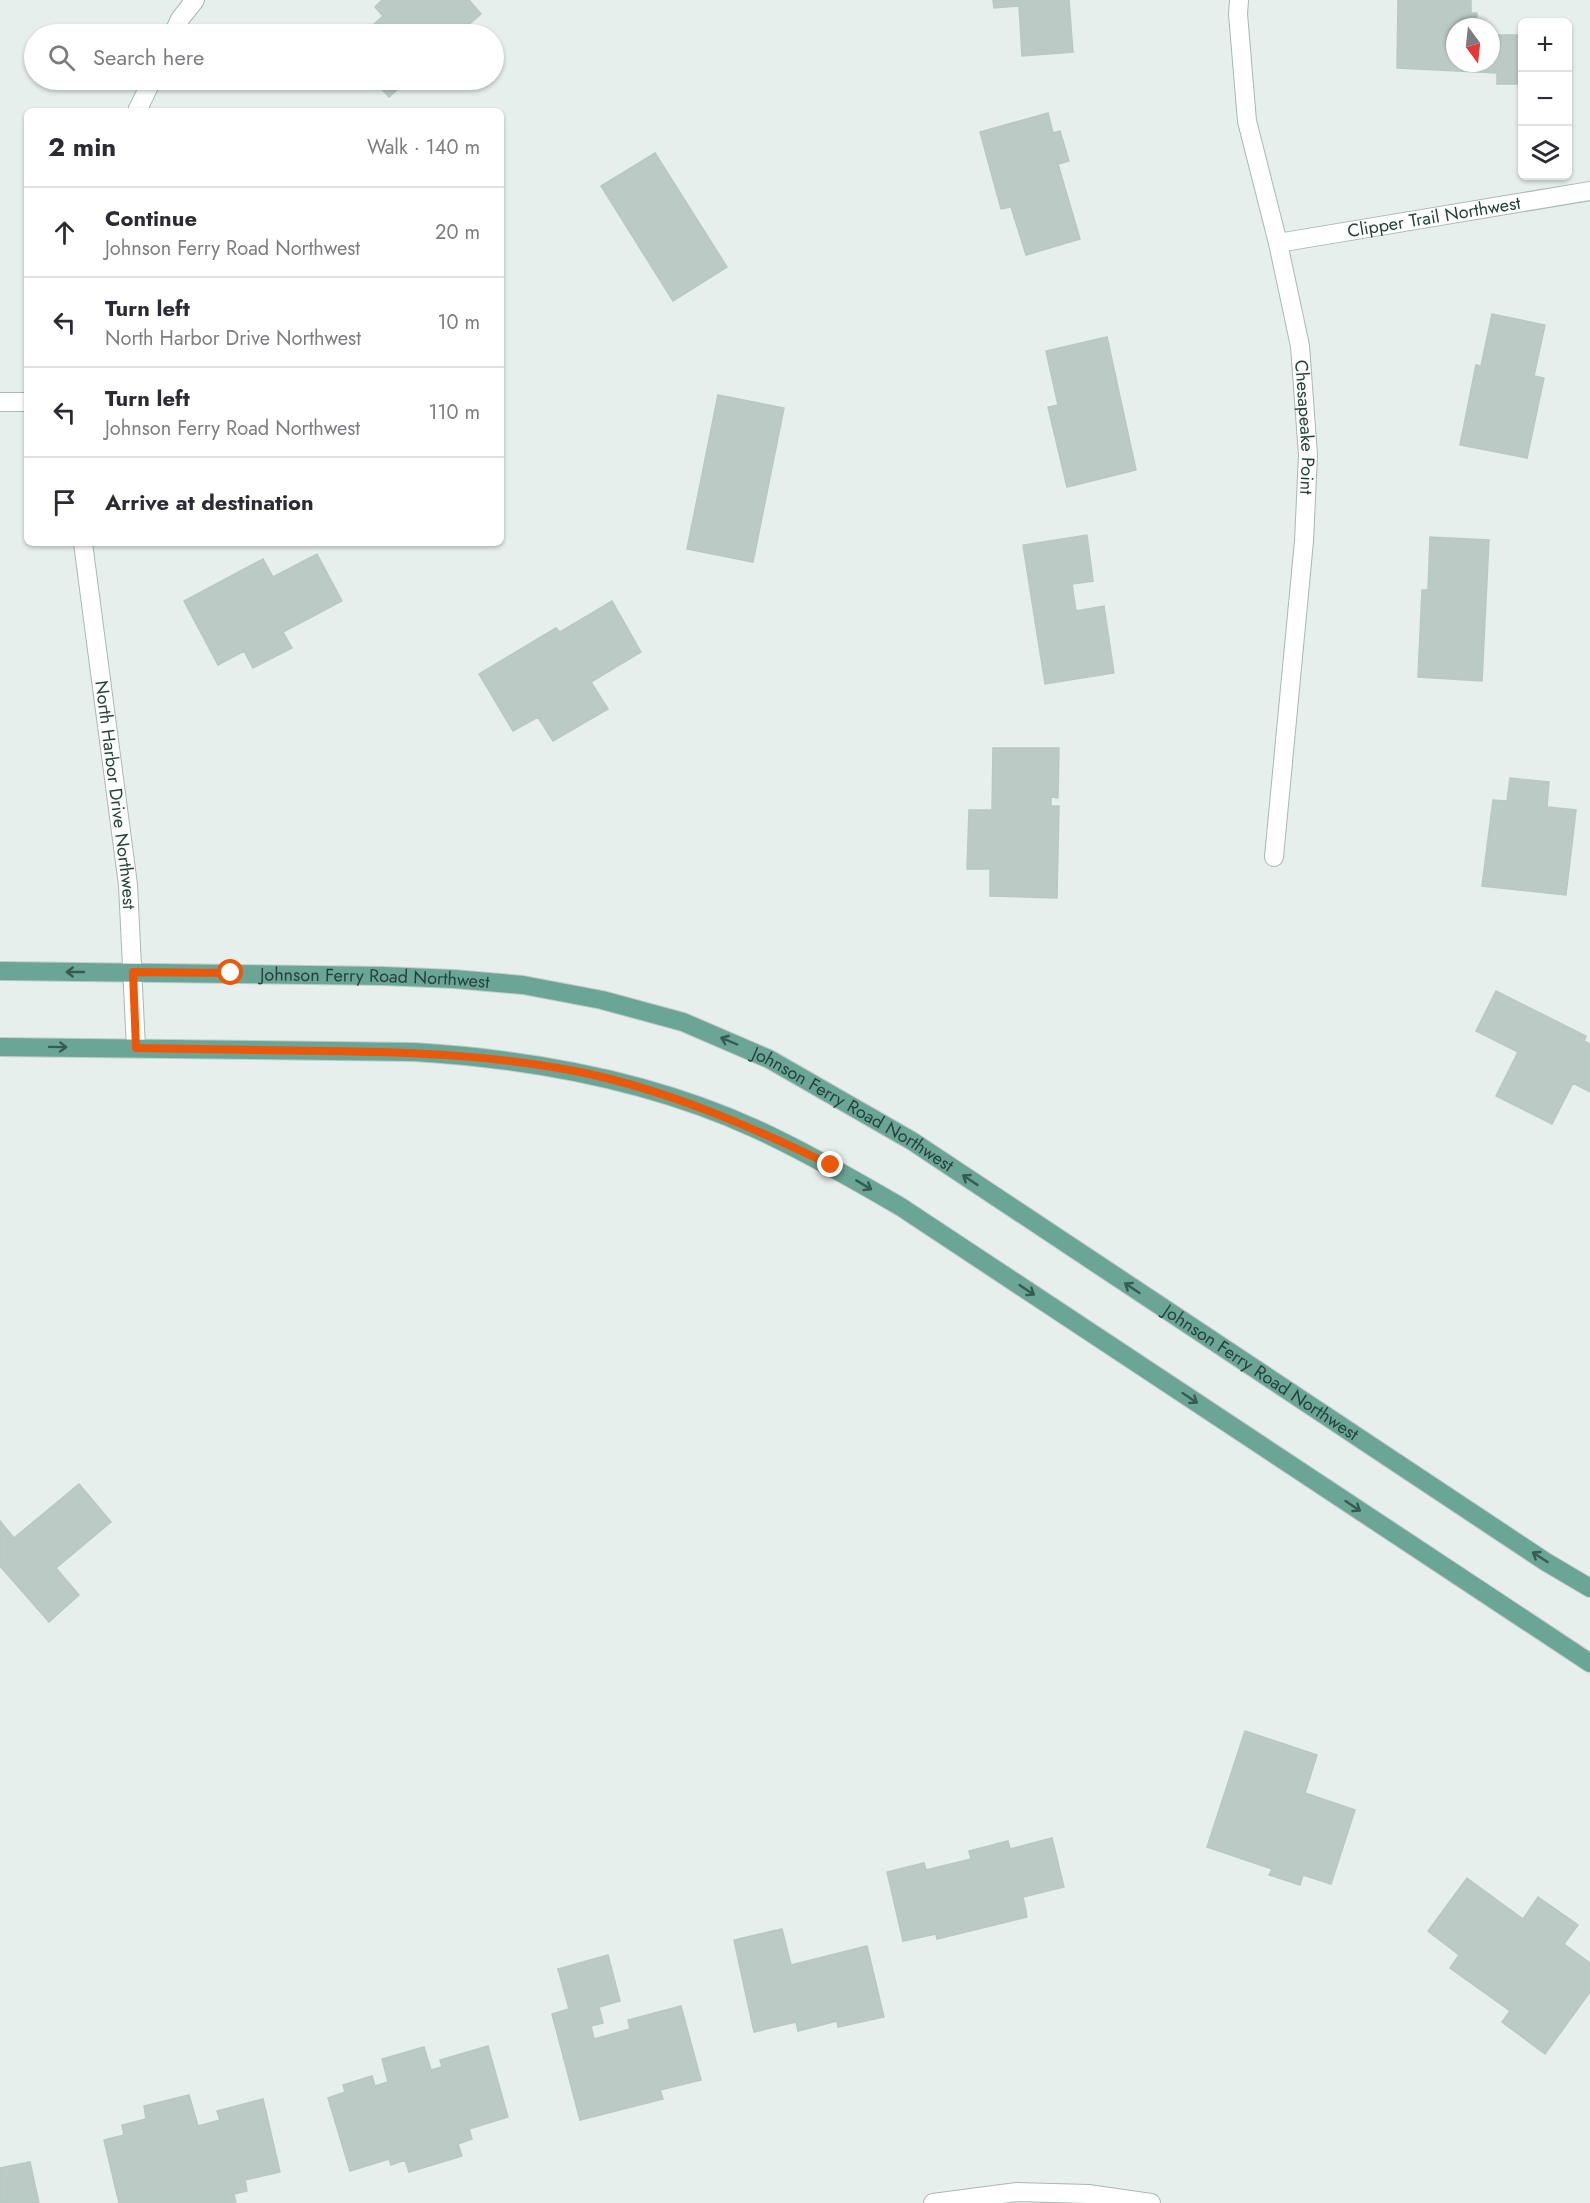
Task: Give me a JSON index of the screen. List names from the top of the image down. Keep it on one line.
{"streets":{"main road":["Johnson Ferry Road Northwest"],"street":["Clipper Trail Northwest","Chesapeake Point","North Harbor Drive Northwest"]},"crossings":[["Clipper Trail Northwest","Chesapeake Point"],["North Harbor Drive Northwest","Johnson Ferry Road Northwest"]],"north":"bottom","page":{"map_buttons":["+","−"],"search":"Search here","heading":["2 min","Walk · 140 m"],"list":[["Continue","Johnson Ferry Road Northwest","20 m"],["Turn left","North Harbor Drive Northwest","10 m"],["Turn left","Johnson Ferry Road Northwest","110 m"],"Arrive at destination"]}}
